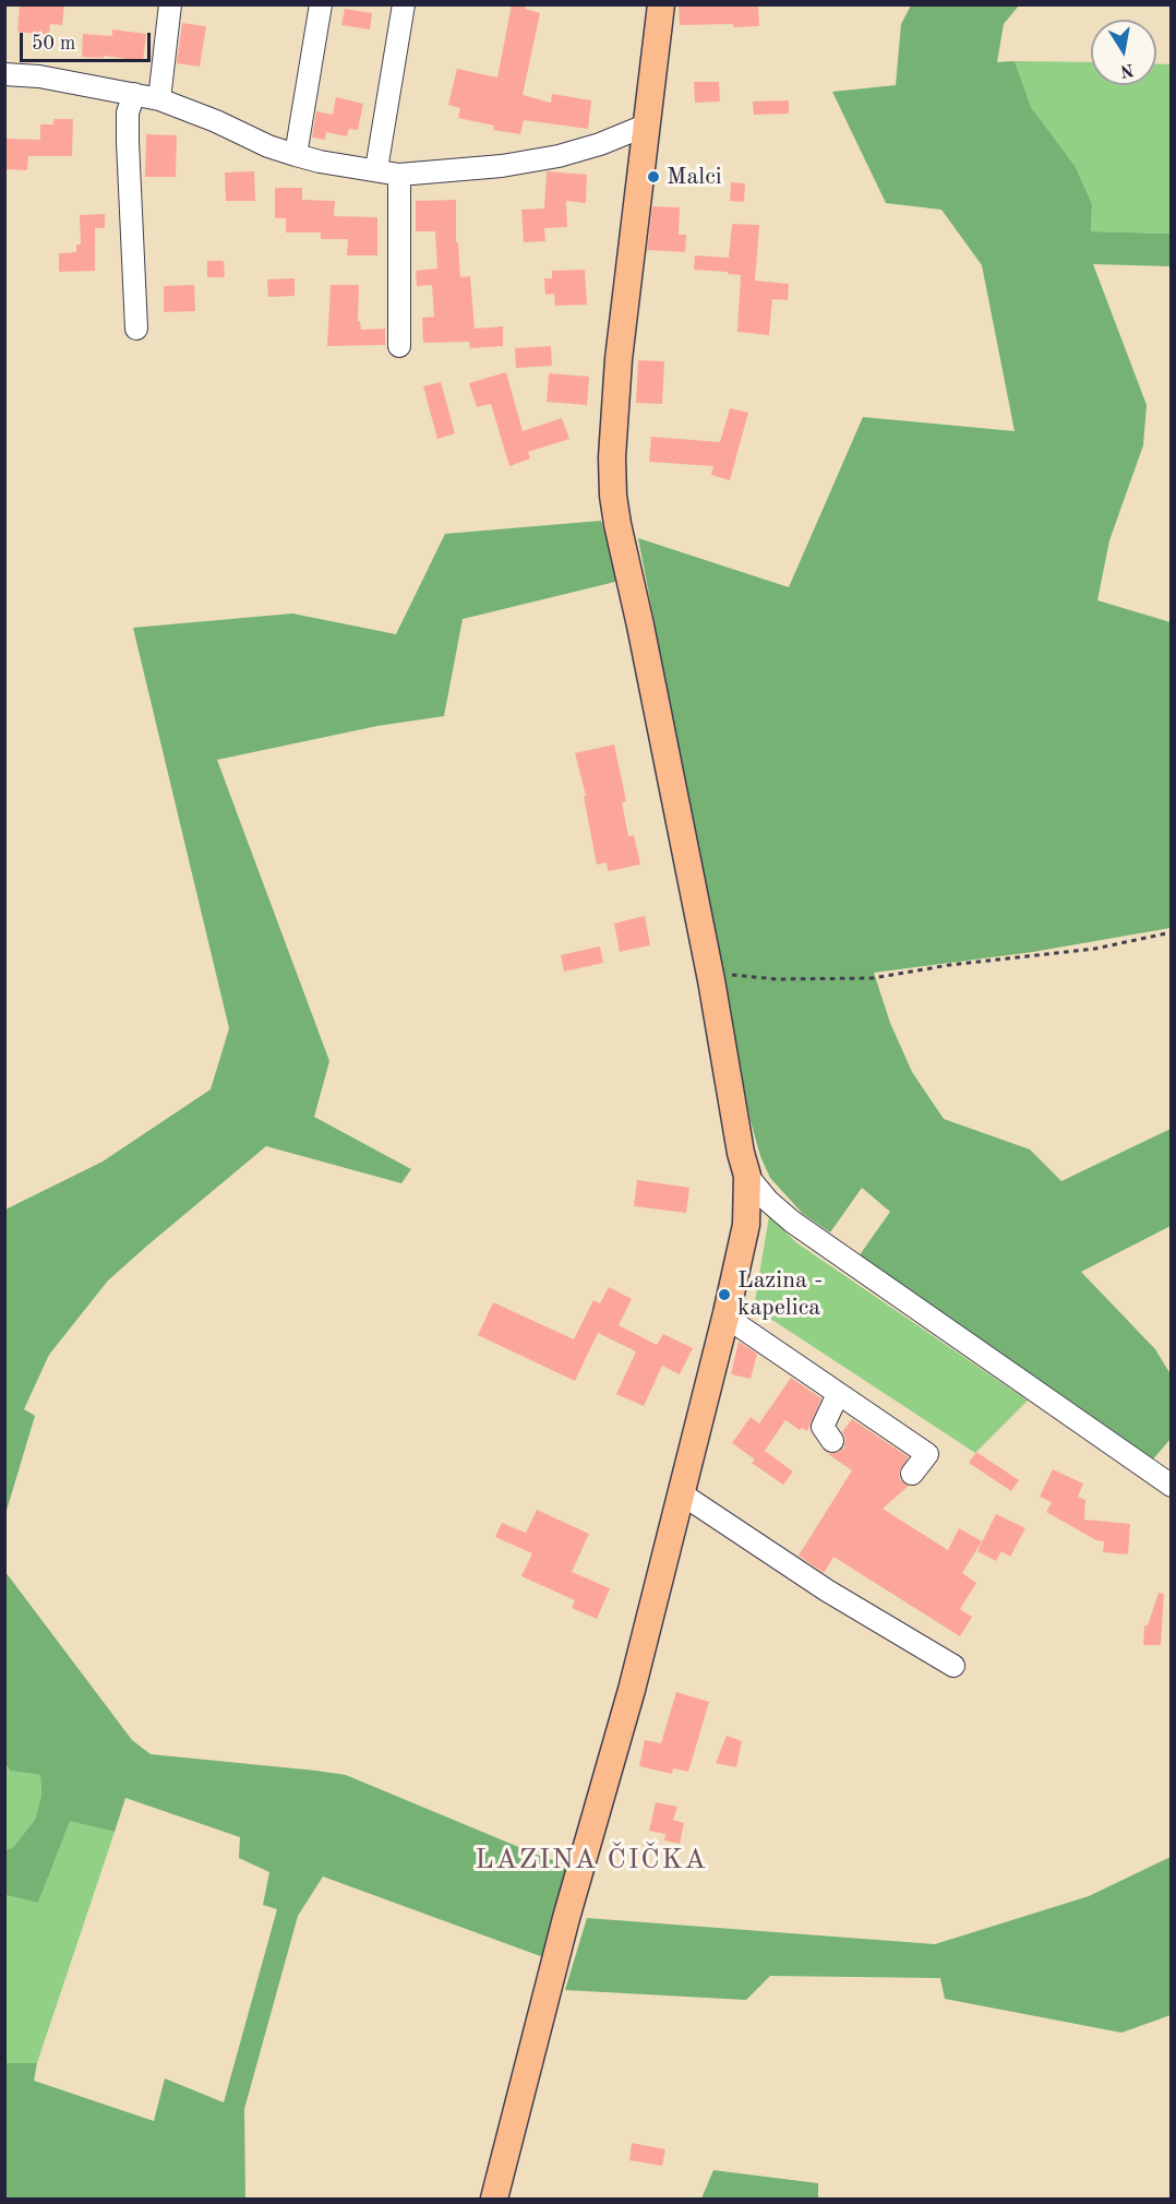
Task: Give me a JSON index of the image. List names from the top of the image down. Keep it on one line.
{"districts":["LAZINA ČIČKA"],"places":["Malci","Lazina - kapelica"],"scale_bar":"50 m","north":"bottom"}
